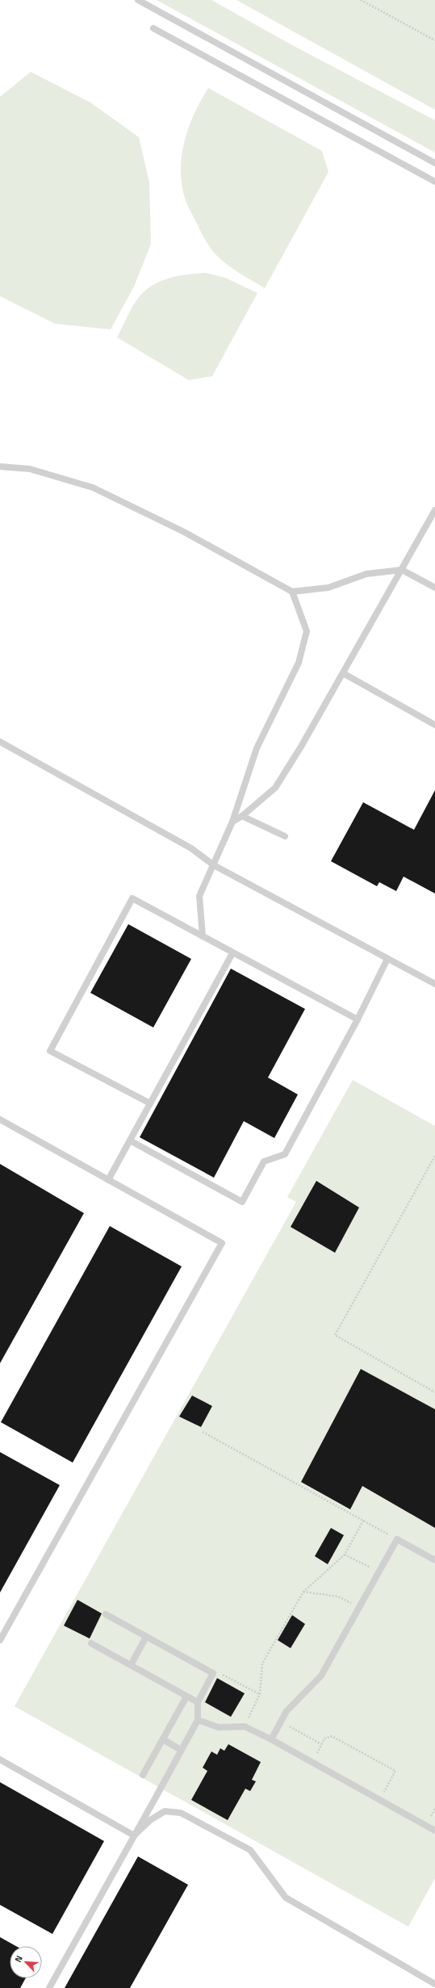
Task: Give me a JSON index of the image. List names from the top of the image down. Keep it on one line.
{"north":"top left"}
